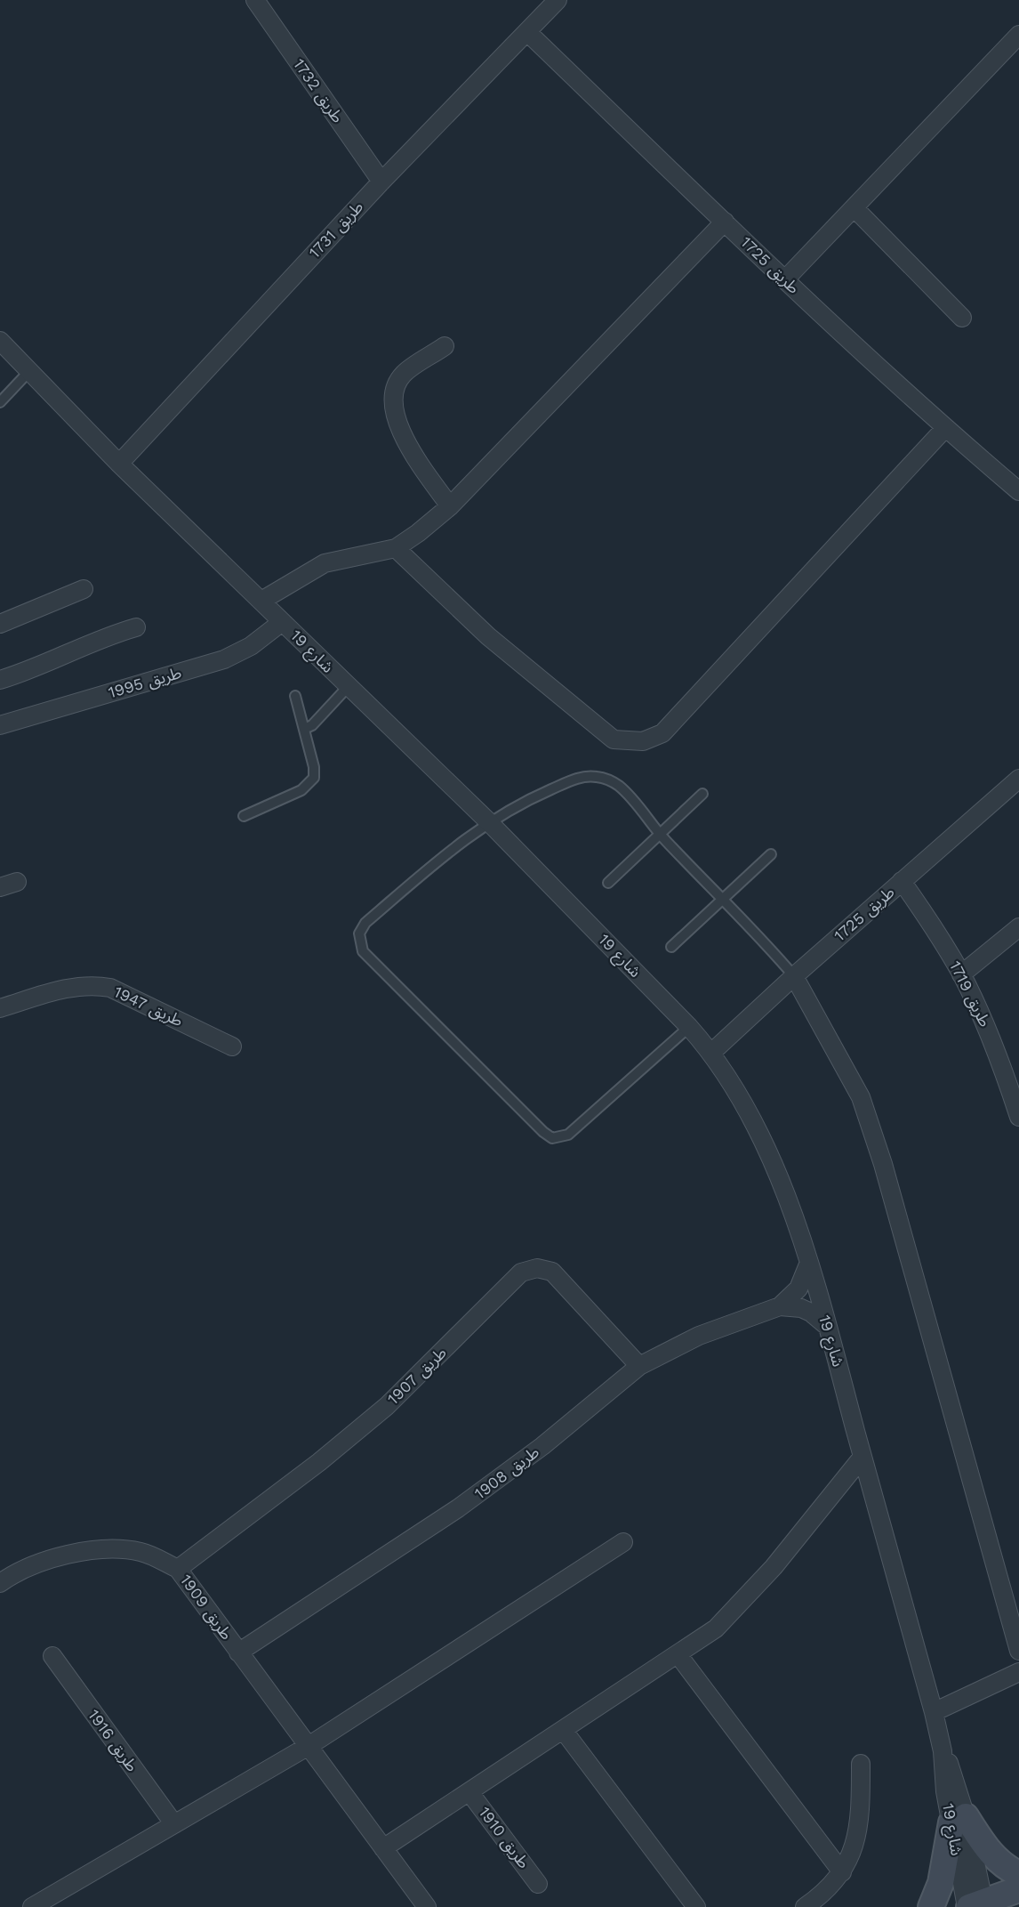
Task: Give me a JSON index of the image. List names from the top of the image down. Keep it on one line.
{"streets":{"street":["طريق 1732","طريق 1731","طريق 1725","شارع 19","طريق 1995","طريق 1719","طريق 1947","طريق 1907","طريق 1908","طريق 1909","طريق 1916","طريق 1910"]},"crossings":[["طريق 1732","طريق 1731"],["طريق 1731","طريق 1725"],["طريق 1731","شارع 19"],["طريق 1725","شارع 19"],["طريق 1725","طريق 1719"],["شارع 19","طريق 1995"],["شارع 19","طريق 1908"],["طريق 1907","طريق 1908"],["طريق 1907","طريق 1909"],["طريق 1908","طريق 1909"]]}
